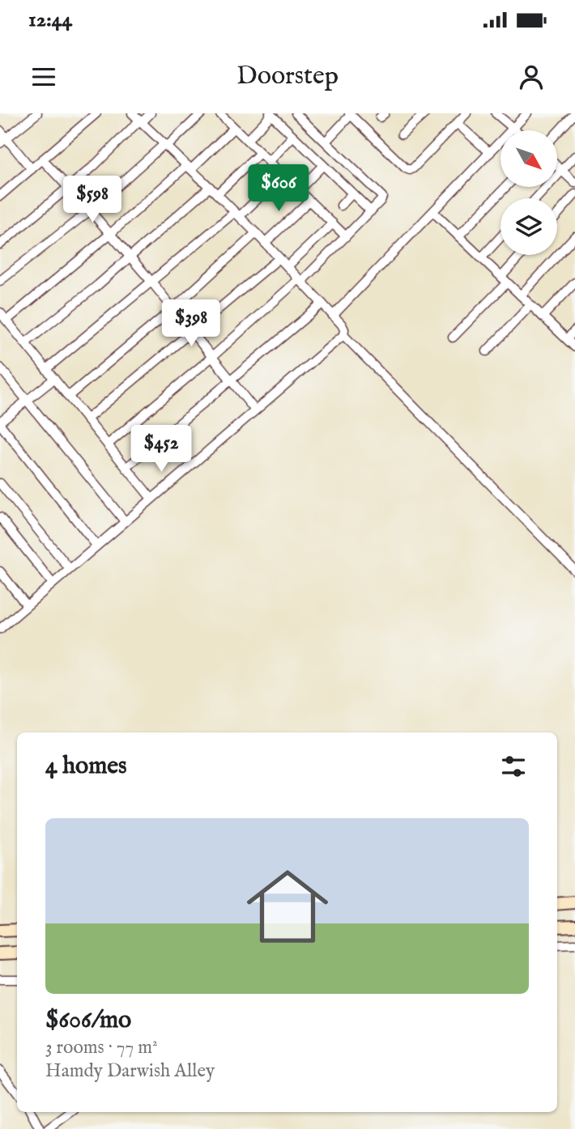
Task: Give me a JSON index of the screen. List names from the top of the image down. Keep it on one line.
{"north":"bottom right","page":{"status":"12:44","header":"Doorstep","price":["$606","$598","$398","$452"],"heading":"4 homes","list":[{"name":"$606/mo","note":"3 rooms · 77 m² · Hamdy Darwish Alley"}]}}
